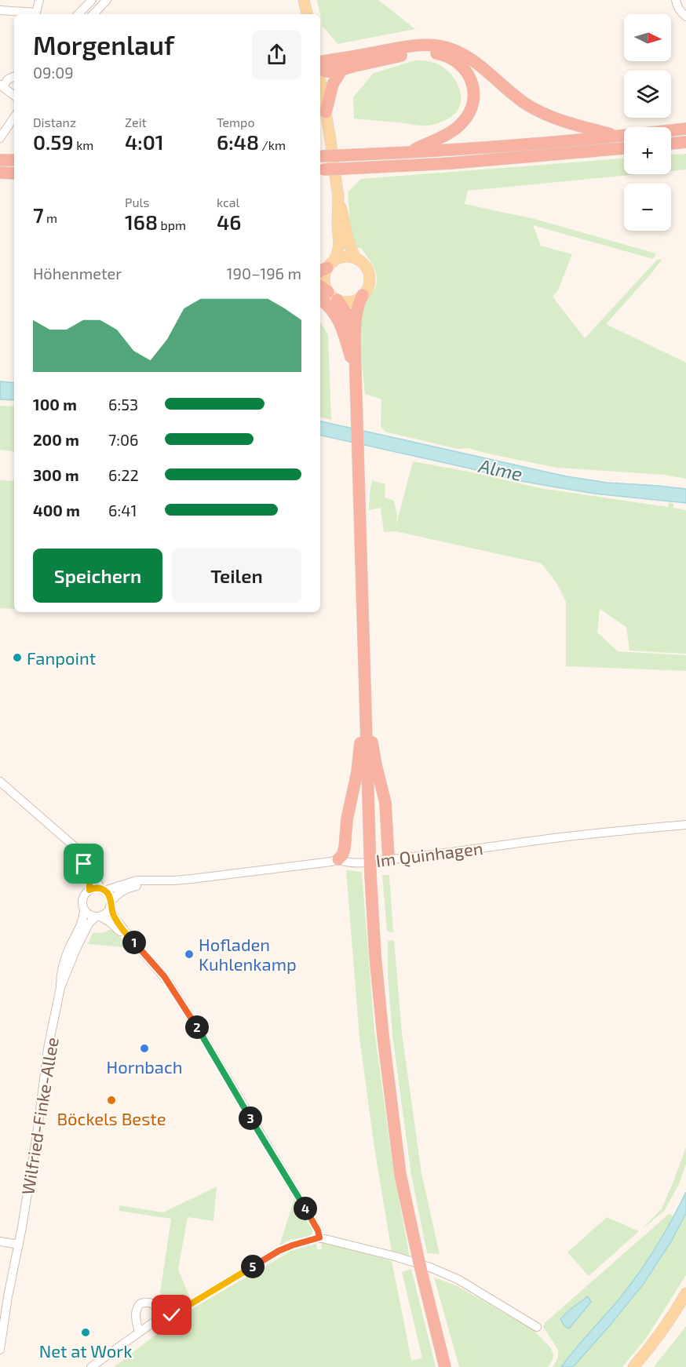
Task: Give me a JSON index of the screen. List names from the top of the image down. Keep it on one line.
{"streets":{"street":["Im Quinhagen","Wilfried-Finke-Allee"]},"crossings":[["Im Quinhagen","Wilfried-Finke-Allee"]],"water":["Alme"],"places":["Fanpoint","Hofladen Kuhlenkamp","Hornbach","Böckels Beste","Net at Work"],"north":"right","page":{"map_buttons":["+","−"],"heading":["Morgenlauf","09:09"],"stats":[["Distanz","0.59 km"],["Zeit","4:01"],["Tempo","6:48 /km"],["7 m"],["Puls","168 bpm"],["kcal","46"]],"chart":["Höhenmeter","190–196 m"],"list":[{"name":"100 m","note":"6:53"},{"name":"200 m","note":"7:06"},{"name":"300 m","note":"6:22"},{"name":"400 m","note":"6:41"}],"buttons":["Speichern","Teilen"],"pins":["1","2","3","4","5"]}}
